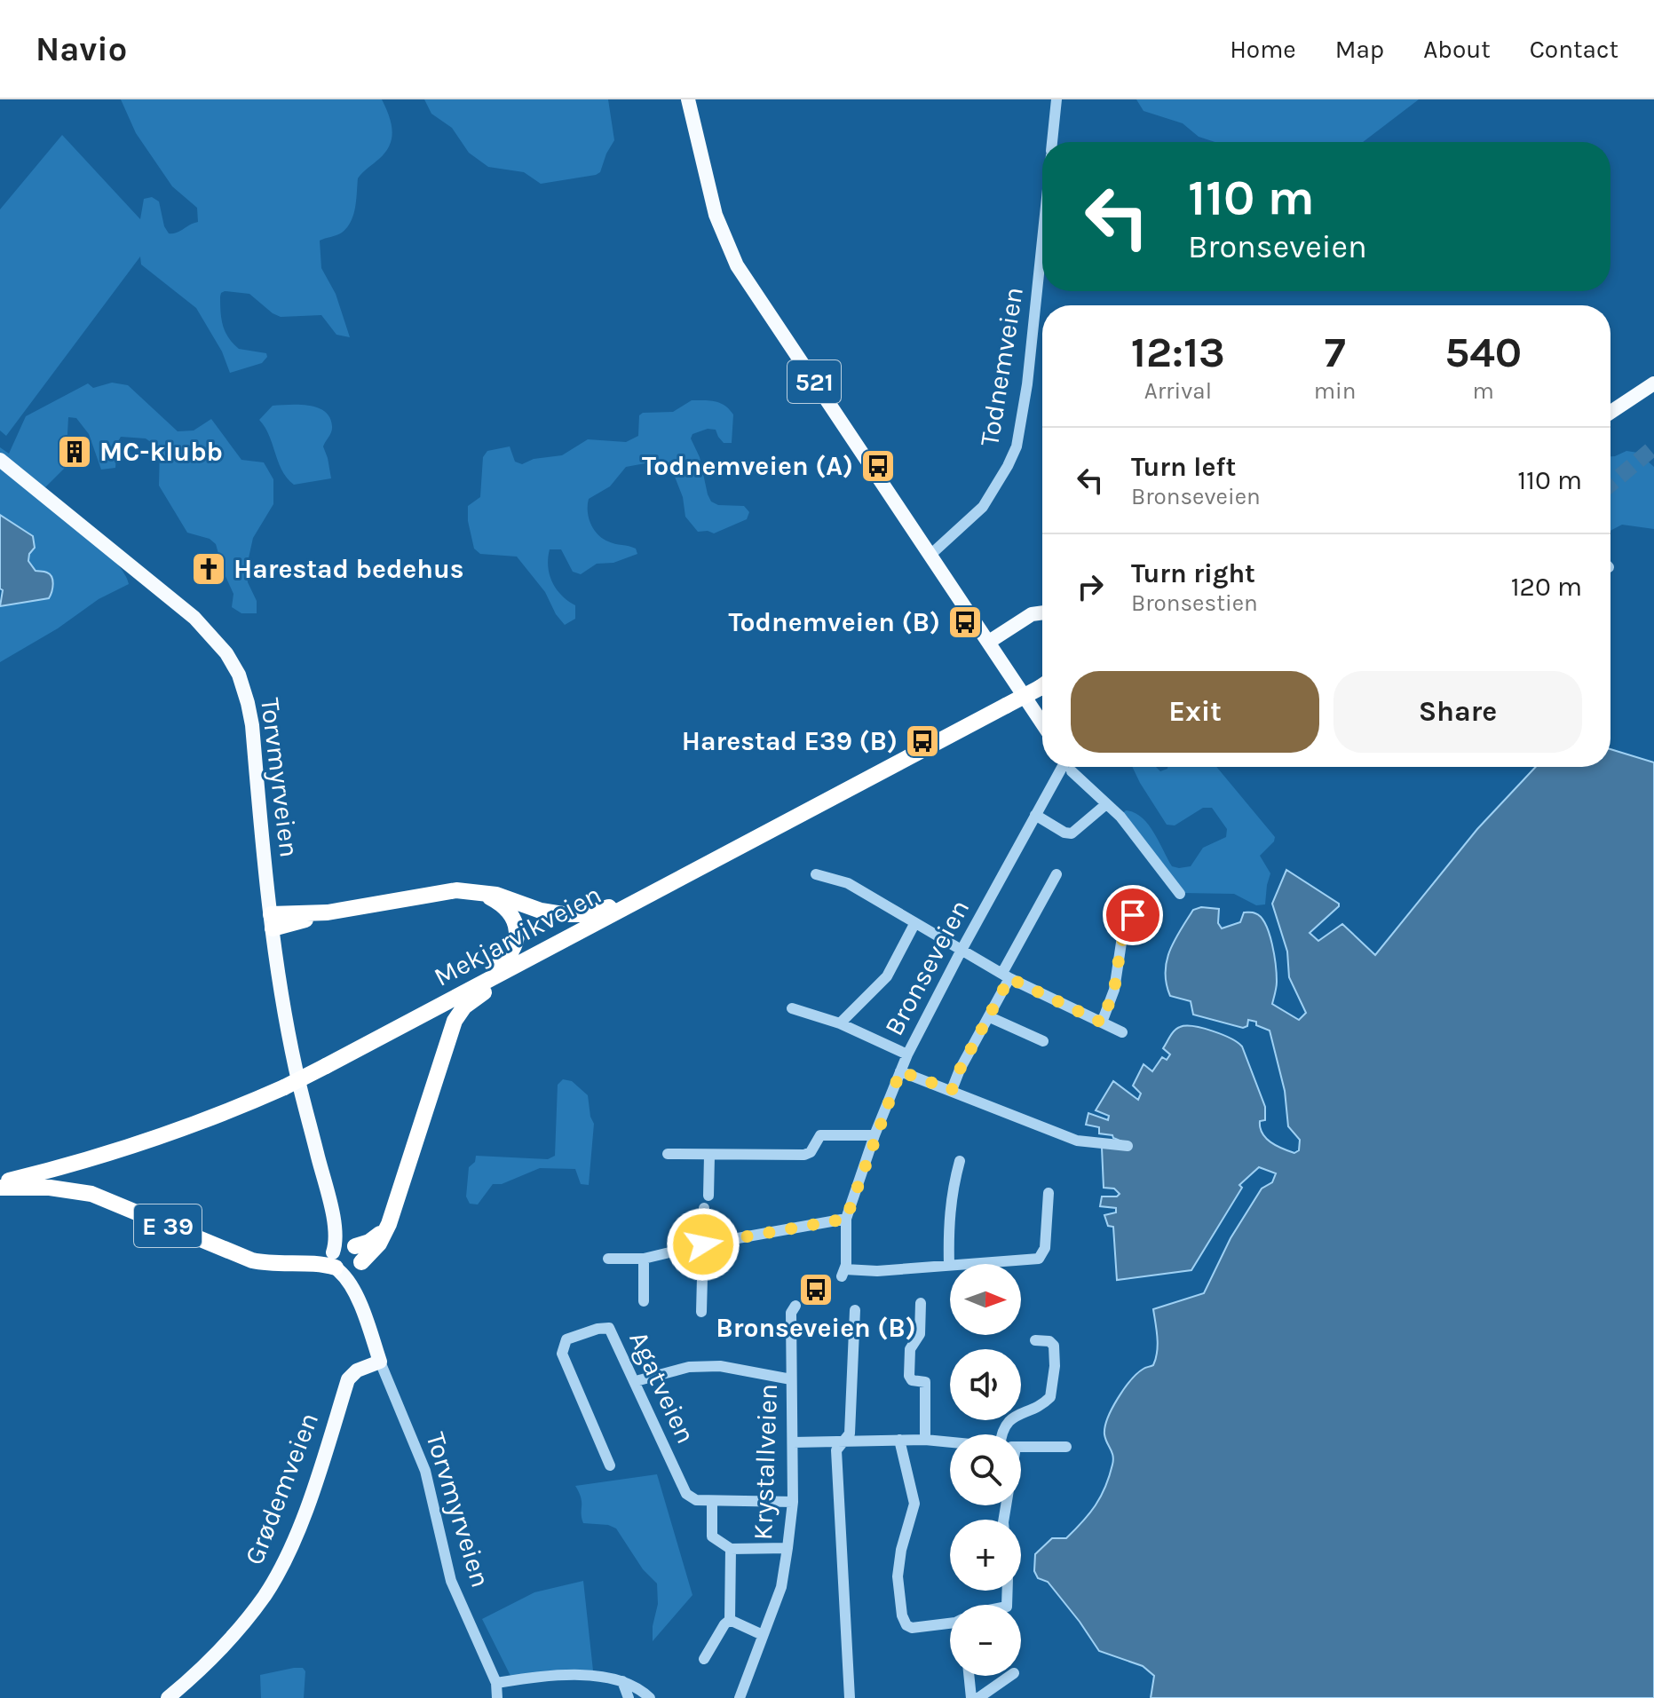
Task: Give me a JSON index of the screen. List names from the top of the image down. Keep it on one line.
{"streets":{"highway":["Mekjarvikveien","E 39"],"main road":["521","Torvmyrveien","Grødemveien"],"street":["Todnemveien","Bronseveien","Agatveien","Krystallveien"]},"crossings":[["Todnemveien","521"],["Torvmyrveien","E 39"],["Torvmyrveien","Grødemveien"],["Mekjarvikveien","E 39"],["Agatveien","Krystallveien"]],"places":{"building":["MC-klubb"],"bus stop":["Todnemveien (A)","Todnemveien (B)","Harestad E39 (B)","Bronseveien (B)"],"church":["Harestad bedehus"]},"north":"right","page":{"header":"Navio","nav":["Home","Map","About","Contact"],"turn":["110 m","Bronseveien"],"eta":["12:13","Arrival","7","min","540","m"],"list":[{"name":"Turn left","note":"Bronseveien","value":"110 m"},{"name":"Turn right","note":"Bronsestien","value":"120 m"}],"buttons":["Exit","Share"],"map_buttons":["+","−"]}}
